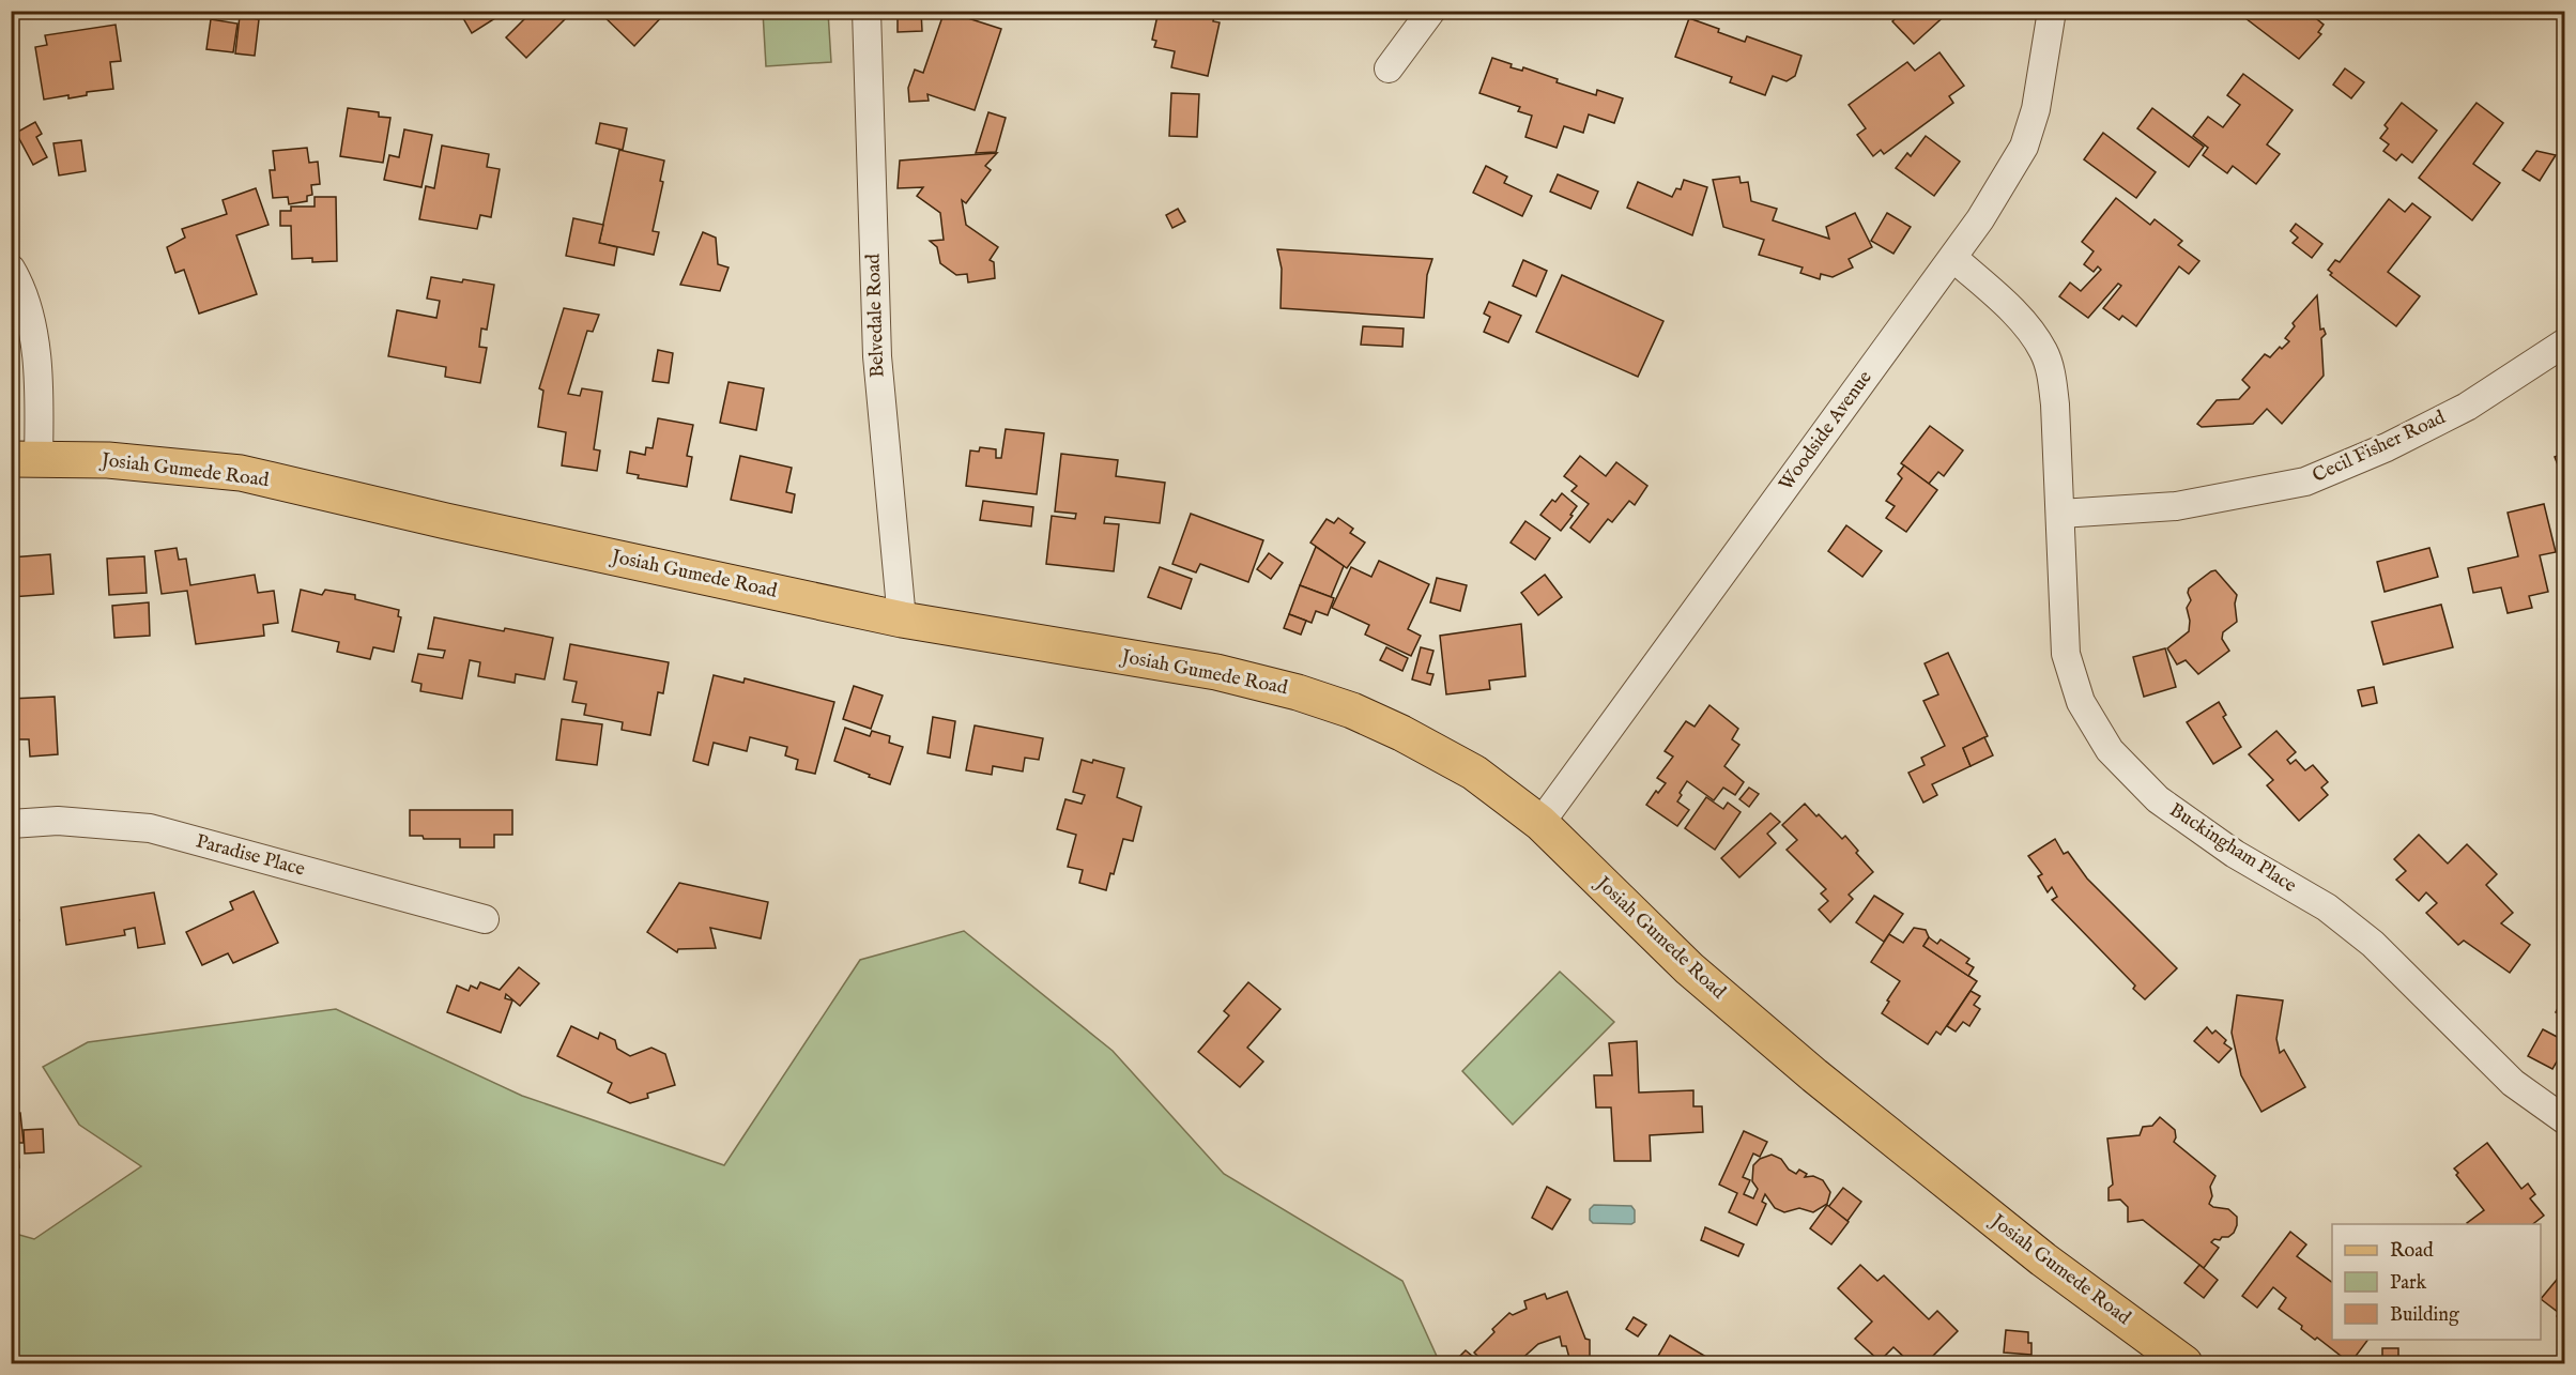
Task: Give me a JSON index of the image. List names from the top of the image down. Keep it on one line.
{"streets":{"main road":["Josiah Gumede Road"],"street":["Belvedale Road","Woodside Avenue","Cecil Fisher Road","Buckingham Place","Paradise Place"]},"crossings":[["Belvedale Road","Josiah Gumede Road"],["Woodside Avenue","Josiah Gumede Road"],["Woodside Avenue","Buckingham Place"],["Cecil Fisher Road","Buckingham Place"]],"legend":["Road","Park","Building"]}
